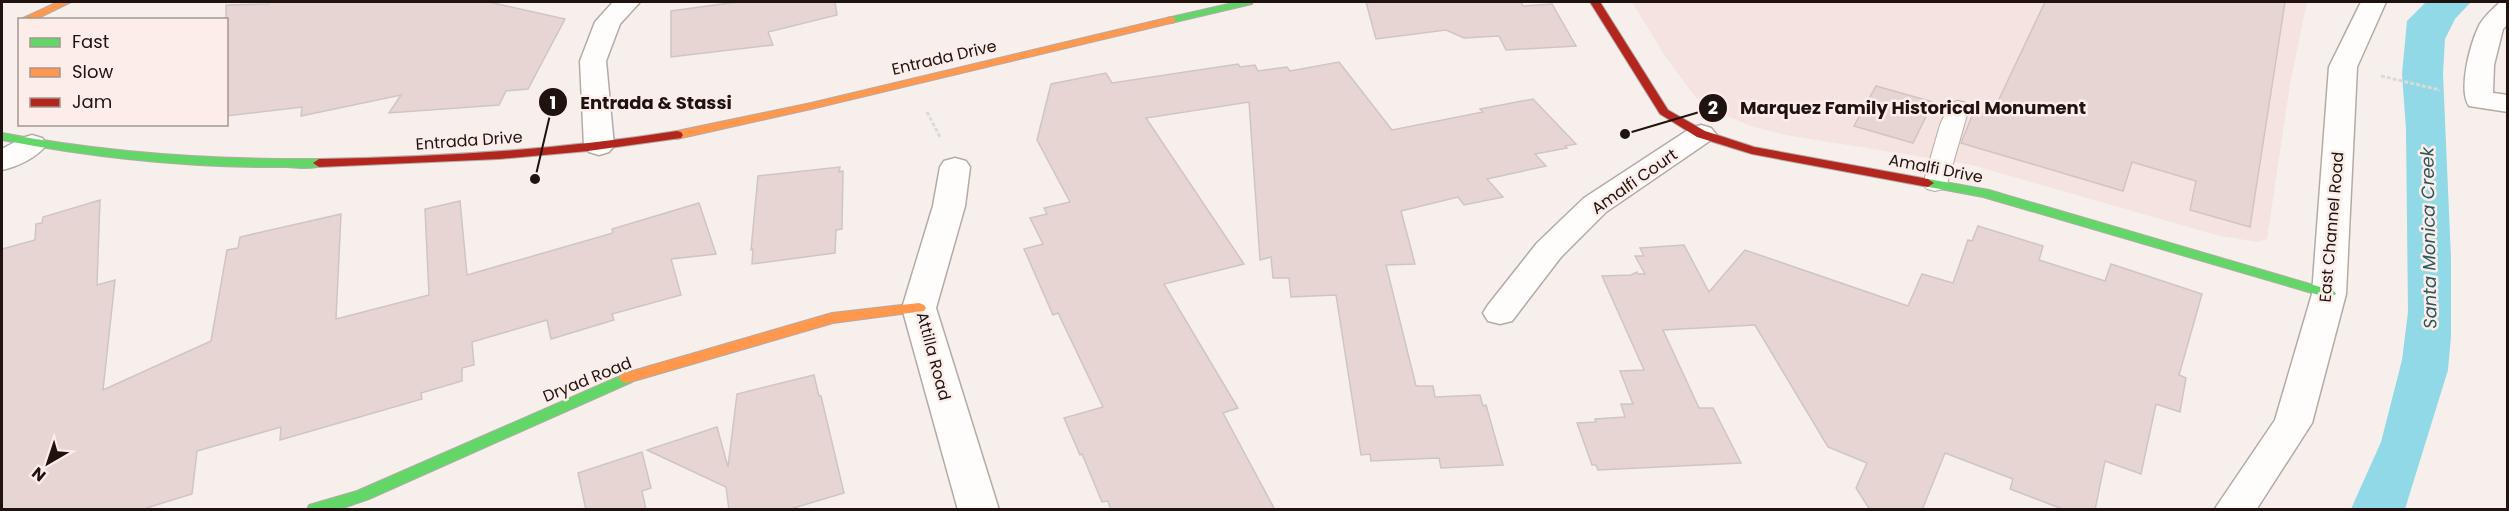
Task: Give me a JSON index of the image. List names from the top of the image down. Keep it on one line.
{"streets":{"street":["Entrada Drive","Amalfi Drive","Amalfi Court","East Channel Road","Attilla Road","Dryad Road"]},"crossings":[["Amalfi Drive","Amalfi Court"],["Amalfi Drive","East Channel Road"],["Attilla Road","Dryad Road"]],"water":["Santa Monica Creek"],"places":["Marquez Family Historical Monument","Entrada & Stassi"],"legend":["Fast","Slow","Jam"],"north":"bottom left"}
